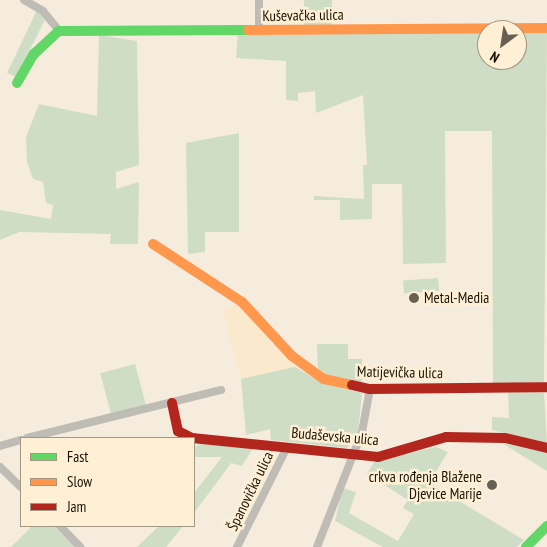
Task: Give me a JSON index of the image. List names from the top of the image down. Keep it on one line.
{"streets":{"street":["Kuševačka ulica","Matijevička ulica","Budaševska ulica","Španovička ulica"]},"crossings":[["Budaševska ulica","Španovička ulica"]],"places":["Metal-Media","crkva rođenja Blažene Djevice Marije"],"legend":["Fast","Slow","Jam"],"north":"bottom left"}
